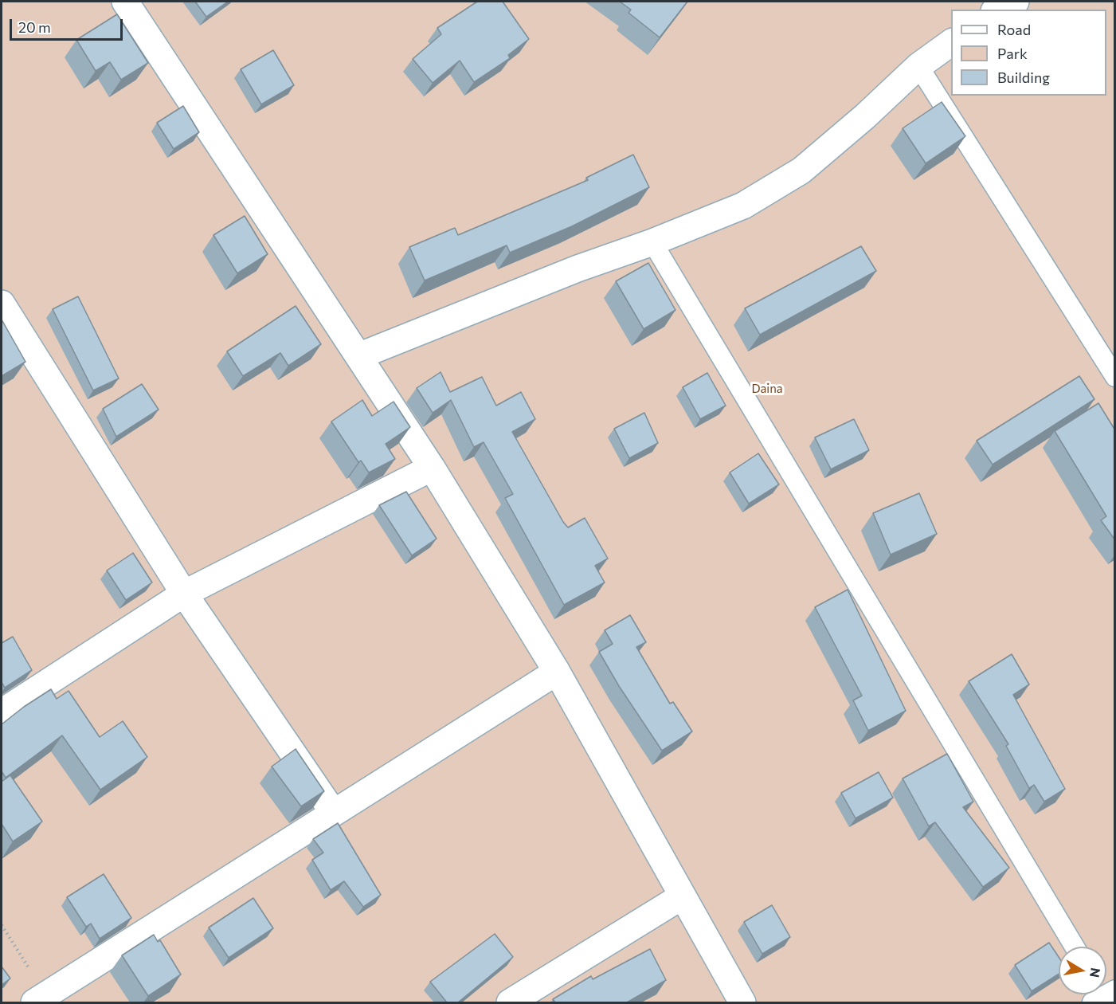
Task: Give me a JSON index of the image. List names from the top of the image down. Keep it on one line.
{"parks":["Daina"],"legend":["Road","Park","Building"],"scale_bar":"20 m","north":"right"}
